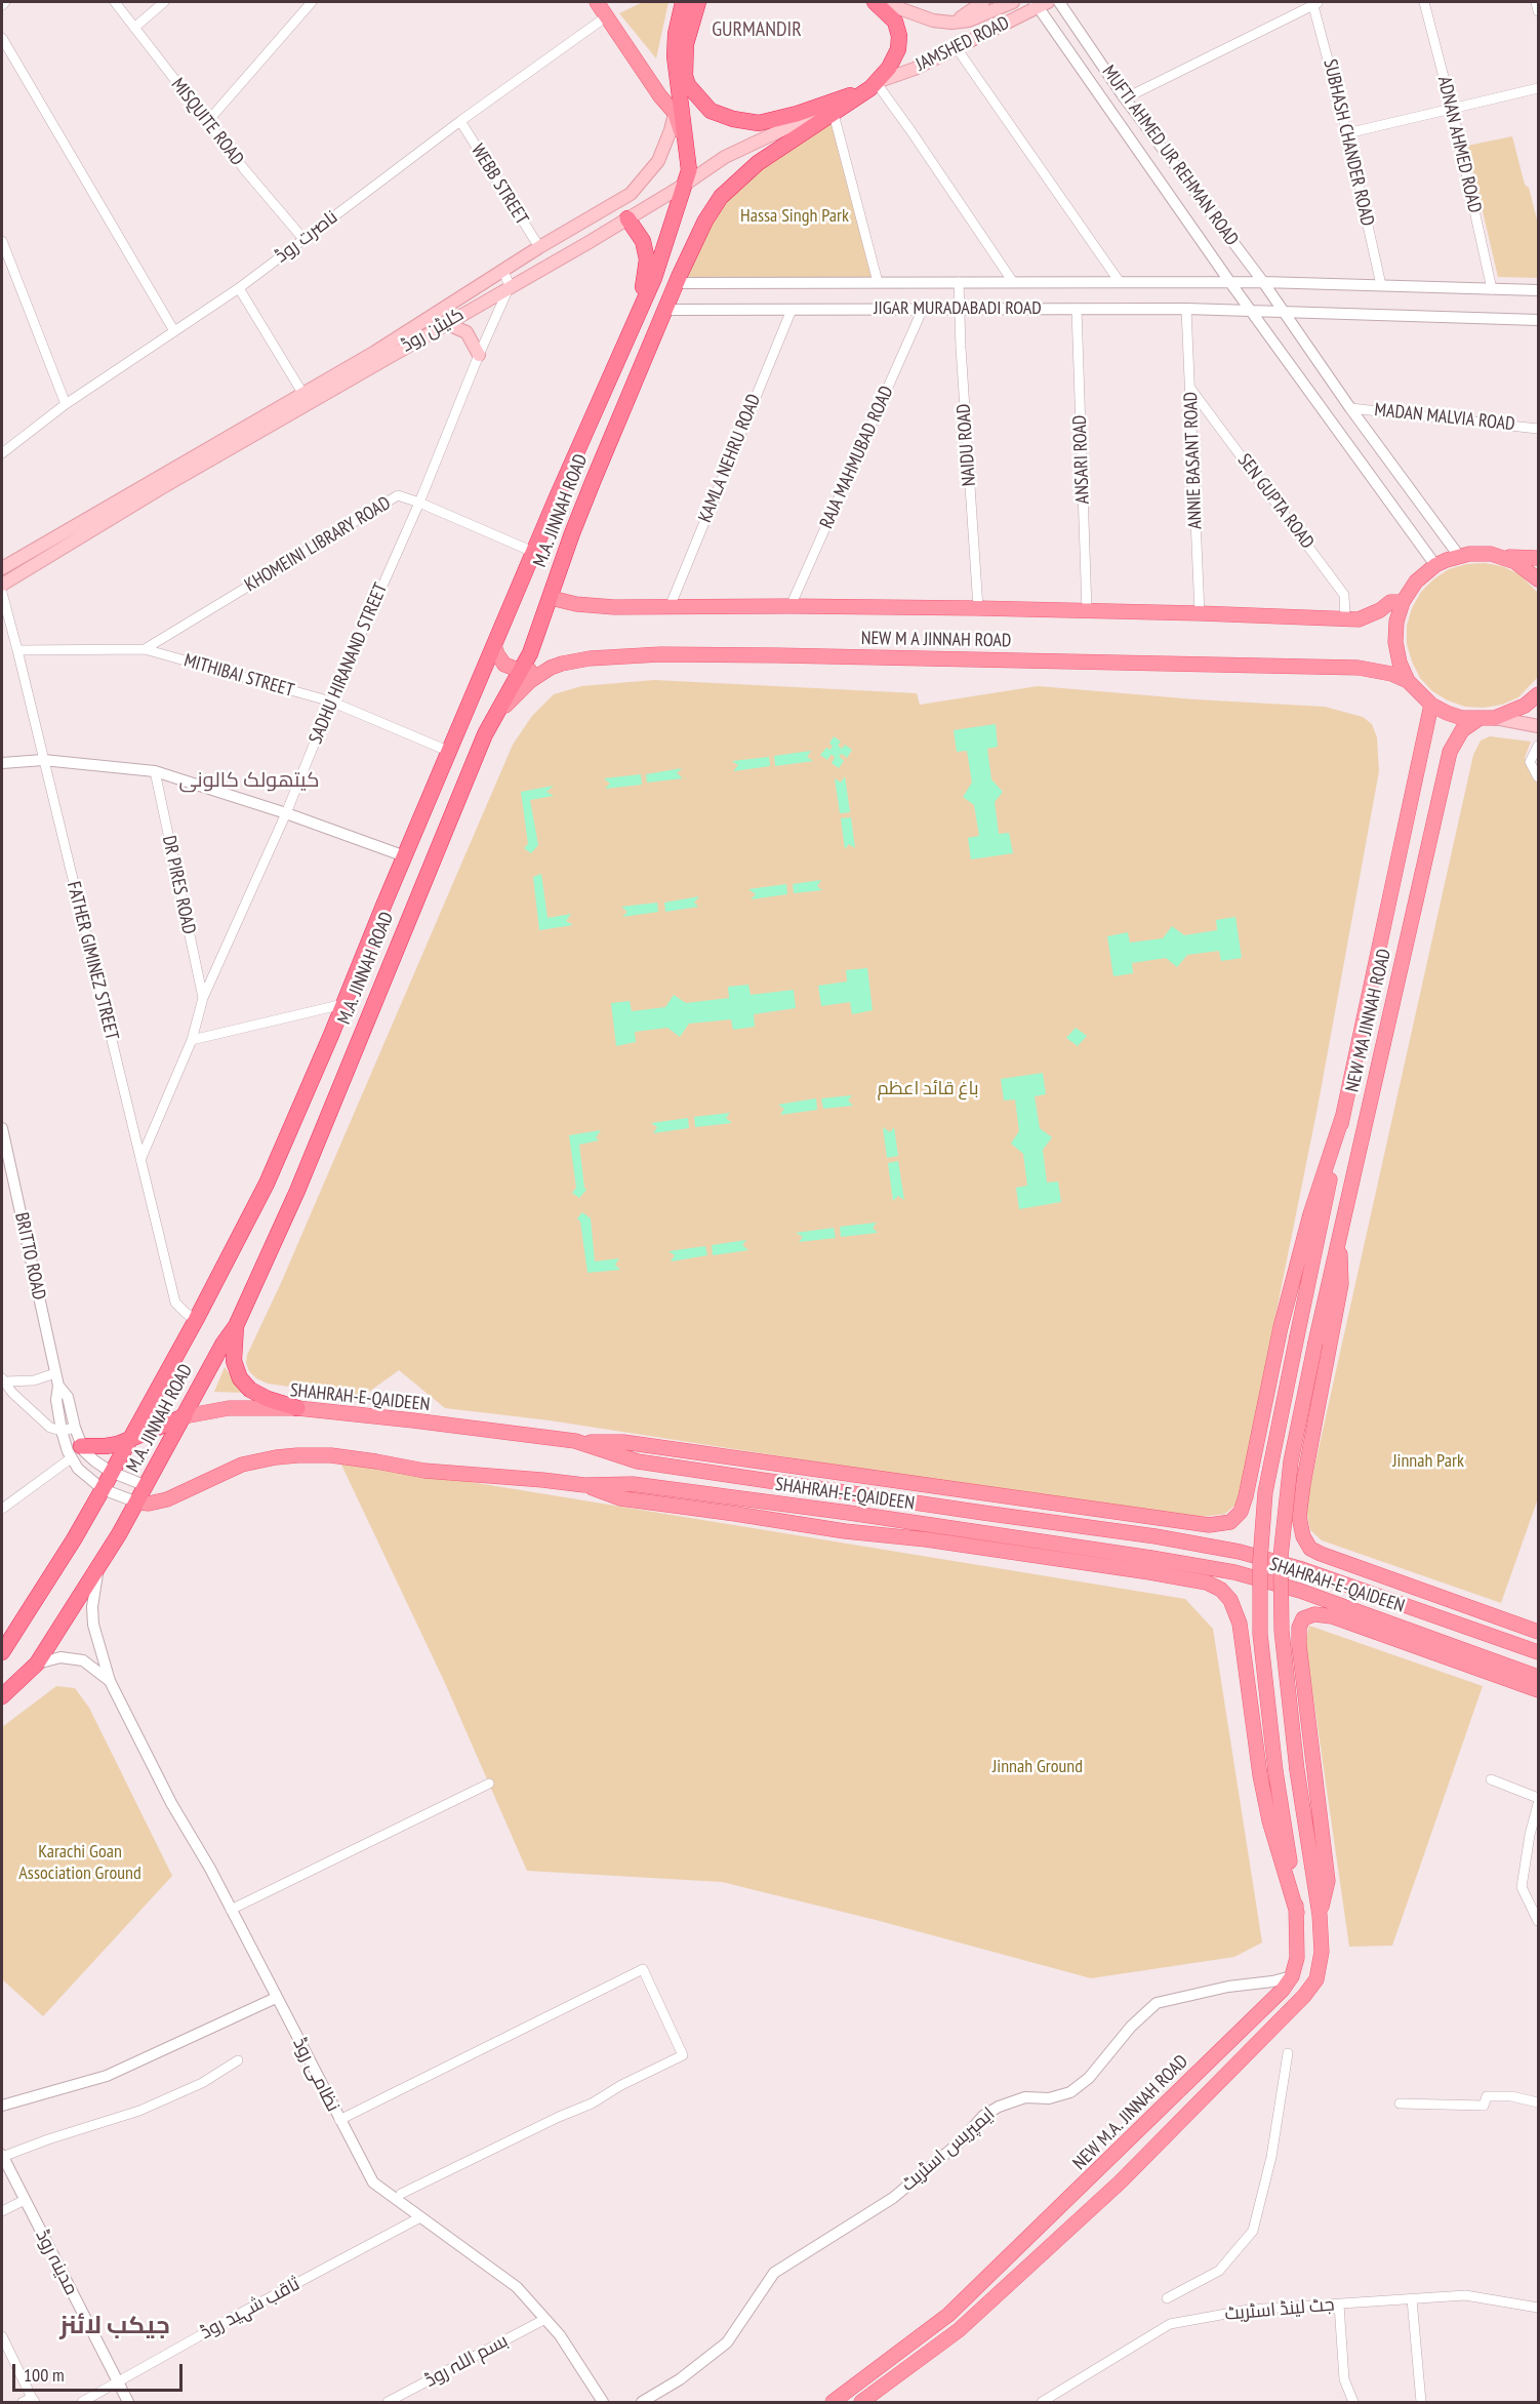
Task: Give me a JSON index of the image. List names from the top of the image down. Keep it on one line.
{"streets":{"highway":["M.A. JINNAH ROAD"],"main road":["JAMSHED ROAD","کلیٹن روڈ","NEW M A JINNAH ROAD","NEW MA JINNAH ROAD","SHAHRAH-E-QAIDEEN","NEW M.A. JINNAH ROAD"],"street":["MISQUITE ROAD","SUBHASH CHANDER ROAD","ADNAN AHMED ROAD","MUFTI AHMED UR REHMAN ROAD","WEBB STREET","ناصرت روڈ","JIGAR MURADABADI ROAD","MADAN MALVIA ROAD","NAIDU ROAD","RAJA MAHMUBAD ROAD","KAMLA NEHRU ROAD","ANSARI ROAD","ANNIE BASANT ROAD","SEN GUPTA ROAD","KHOMEINI LIBRARY ROAD","SADHU HIRANAND STREET","MITHIBAI STREET","DR PIRES ROAD","FATHER GIMINEZ STREET","BRITTO ROAD","نظامی روڈ","ایمپریس اسٹریٹ","مدینہ روڈ","ثاقب شہید روڈ","جٹ لینڈ اسٹریٹ","بسم اللہ روڈ"]},"crossings":[["JAMSHED ROAD","MUFTI AHMED UR REHMAN ROAD"],["JAMSHED ROAD","کلیٹن روڈ"],["JAMSHED ROAD","M.A. JINNAH ROAD"],["MISQUITE ROAD","ناصرت روڈ"],["SUBHASH CHANDER ROAD","JIGAR MURADABADI ROAD"],["ADNAN AHMED ROAD","JIGAR MURADABADI ROAD"],["MUFTI AHMED UR REHMAN ROAD","JIGAR MURADABADI ROAD"],["MUFTI AHMED UR REHMAN ROAD","MADAN MALVIA ROAD"],["WEBB STREET","ناصرت روڈ"],["WEBB STREET","کلیٹن روڈ"],["JIGAR MURADABADI ROAD","NAIDU ROAD"],["JIGAR MURADABADI ROAD","RAJA MAHMUBAD ROAD"],["JIGAR MURADABADI ROAD","KAMLA NEHRU ROAD"],["JIGAR MURADABADI ROAD","ANSARI ROAD"],["JIGAR MURADABADI ROAD","ANNIE BASANT ROAD"],["JIGAR MURADABADI ROAD","M.A. JINNAH ROAD"],["کلیٹن روڈ","M.A. JINNAH ROAD"],["کلیٹن روڈ","SADHU HIRANAND STREET"],["NAIDU ROAD","NEW M A JINNAH ROAD"],["RAJA MAHMUBAD ROAD","NEW M A JINNAH ROAD"],["KAMLA NEHRU ROAD","NEW M A JINNAH ROAD"],["ANSARI ROAD","NEW M A JINNAH ROAD"],["ANNIE BASANT ROAD","SEN GUPTA ROAD"],["ANNIE BASANT ROAD","NEW M A JINNAH ROAD"],["SEN GUPTA ROAD","NEW M A JINNAH ROAD"],["M.A. JINNAH ROAD","KHOMEINI LIBRARY ROAD"],["M.A. JINNAH ROAD","NEW M A JINNAH ROAD"],["M.A. JINNAH ROAD","MITHIBAI STREET"],["M.A. JINNAH ROAD","FATHER GIMINEZ STREET"],["M.A. JINNAH ROAD","BRITTO ROAD"],["M.A. JINNAH ROAD","SHAHRAH-E-QAIDEEN"],["M.A. JINNAH ROAD","نظامی روڈ"],["KHOMEINI LIBRARY ROAD","SADHU HIRANAND STREET"],["KHOMEINI LIBRARY ROAD","MITHIBAI STREET"],["SADHU HIRANAND STREET","MITHIBAI STREET"],["SADHU HIRANAND STREET","DR PIRES ROAD"],["SADHU HIRANAND STREET","FATHER GIMINEZ STREET"],["MITHIBAI STREET","FATHER GIMINEZ STREET"],["BRITTO ROAD","SHAHRAH-E-QAIDEEN"],["نظامی روڈ","ثاقب شہید روڈ"],["نظامی روڈ","بسم اللہ روڈ"],["NEW M.A. JINNAH ROAD","ایمپریس اسٹریٹ"],["مدینہ روڈ","ثاقب شہید روڈ"]],"districts":["GURMANDIR","کیتھولک کالونی","جیکب لائنز"],"parks":["Hassa Singh Park","باغ قائد اعظم","Jinnah Park","Jinnah Ground","Karachi Goan Association Ground"],"scale_bar":"100 m"}
